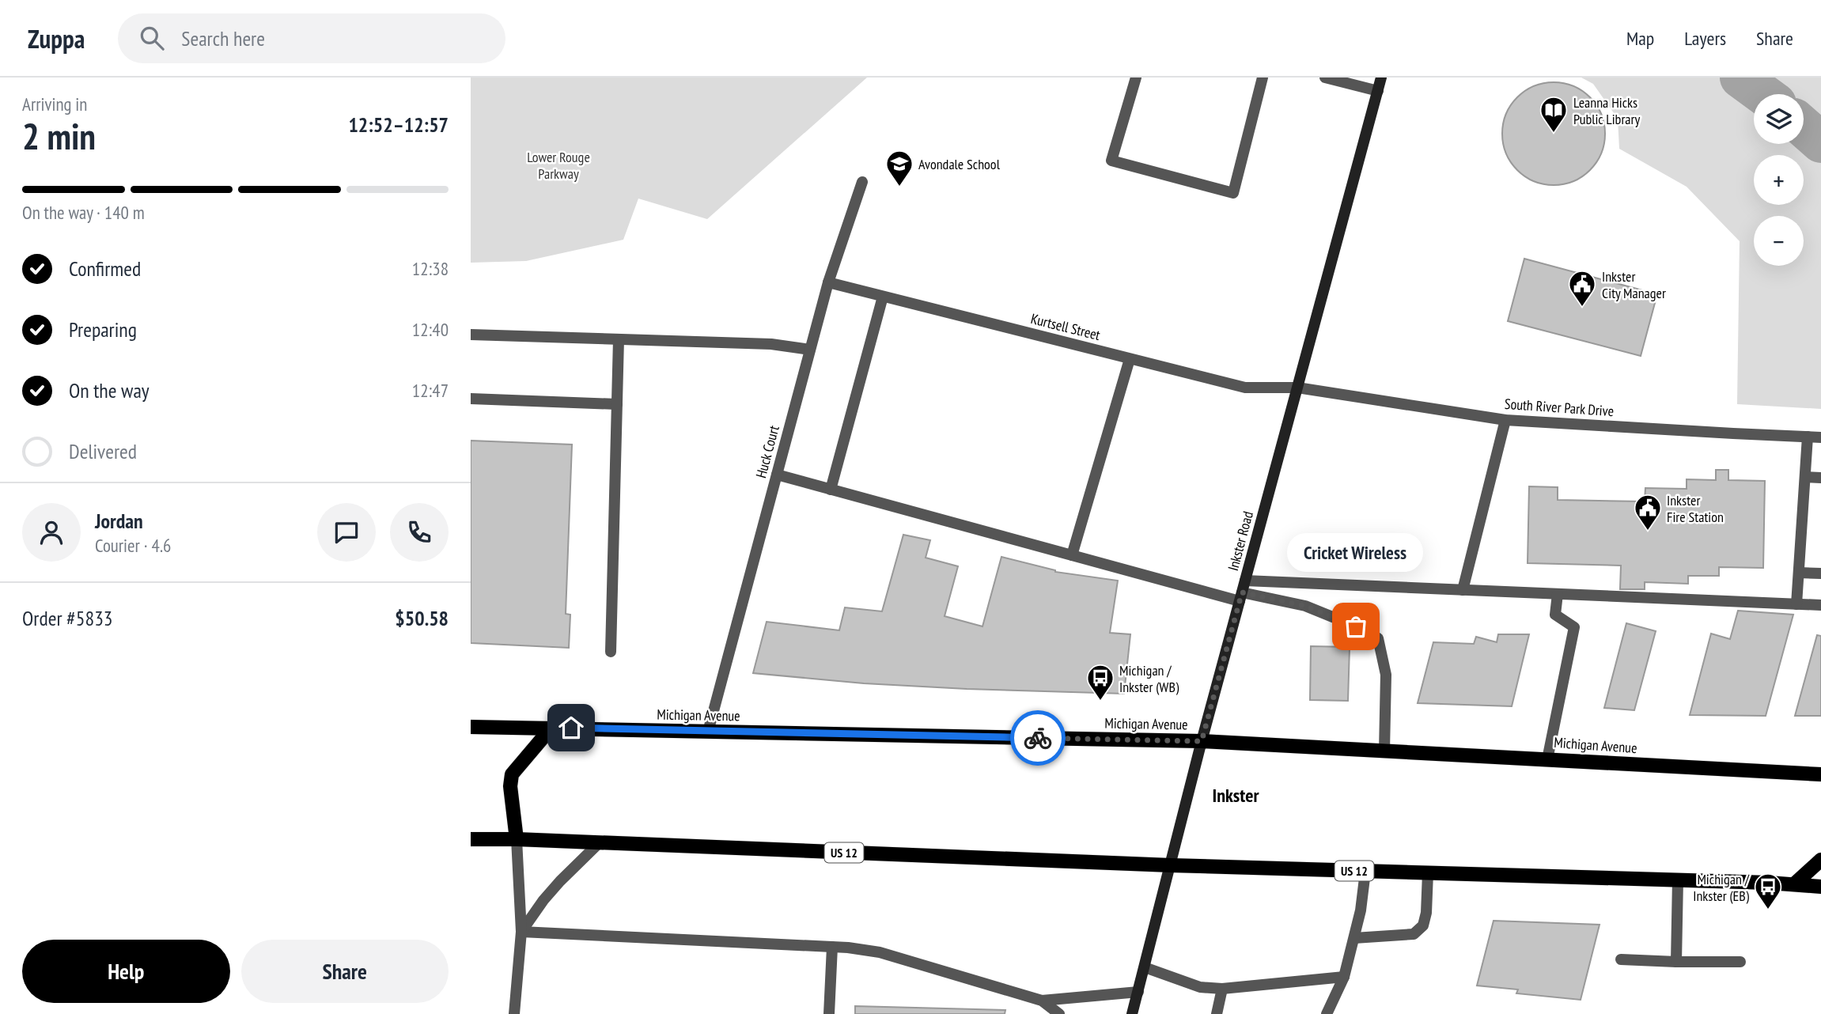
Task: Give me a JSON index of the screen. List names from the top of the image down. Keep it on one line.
{"streets":{"main road":["Inkster Road","Michigan Avenue","US 12"],"street":["Kurtsell Street","South River Park Drive","Huck Court"]},"crossings":[["Kurtsell Street","South River Park Drive"],["Kurtsell Street","Huck Court"],["Kurtsell Street","Inkster Road"],["South River Park Drive","Inkster Road"],["Huck Court","Michigan Avenue"],["Inkster Road","Michigan Avenue"],["Inkster Road","US 12"]],"districts":["Inkster"],"parks":["Lower Rouge Parkway"],"places":{"library":["Leanna Hicks Public Library"],"school or university":["Avondale School"],"public building":["Inkster City Manager","Inkster Fire Station"],"other":["Cricket Wireless"],"bus stop":["Michigan / Inkster (WB)","Michigan / Inkster (EB)"]},"page":{"header":"Zuppa","search":"Search here","nav":["Map","Layers","Share"],"heading":["2 min","Arriving in","12:52–12:57"],"panel":["Jordan","Courier · 4.6","Order #5833","$50.58"],"map_buttons":["+","−"],"bar":"On the way · 140 m","list":[["Confirmed","12:38"],["Preparing","12:40"],["On the way","12:47"],"Delivered"],"bubble":"Cricket Wireless","buttons":["Help","Share"]}}
